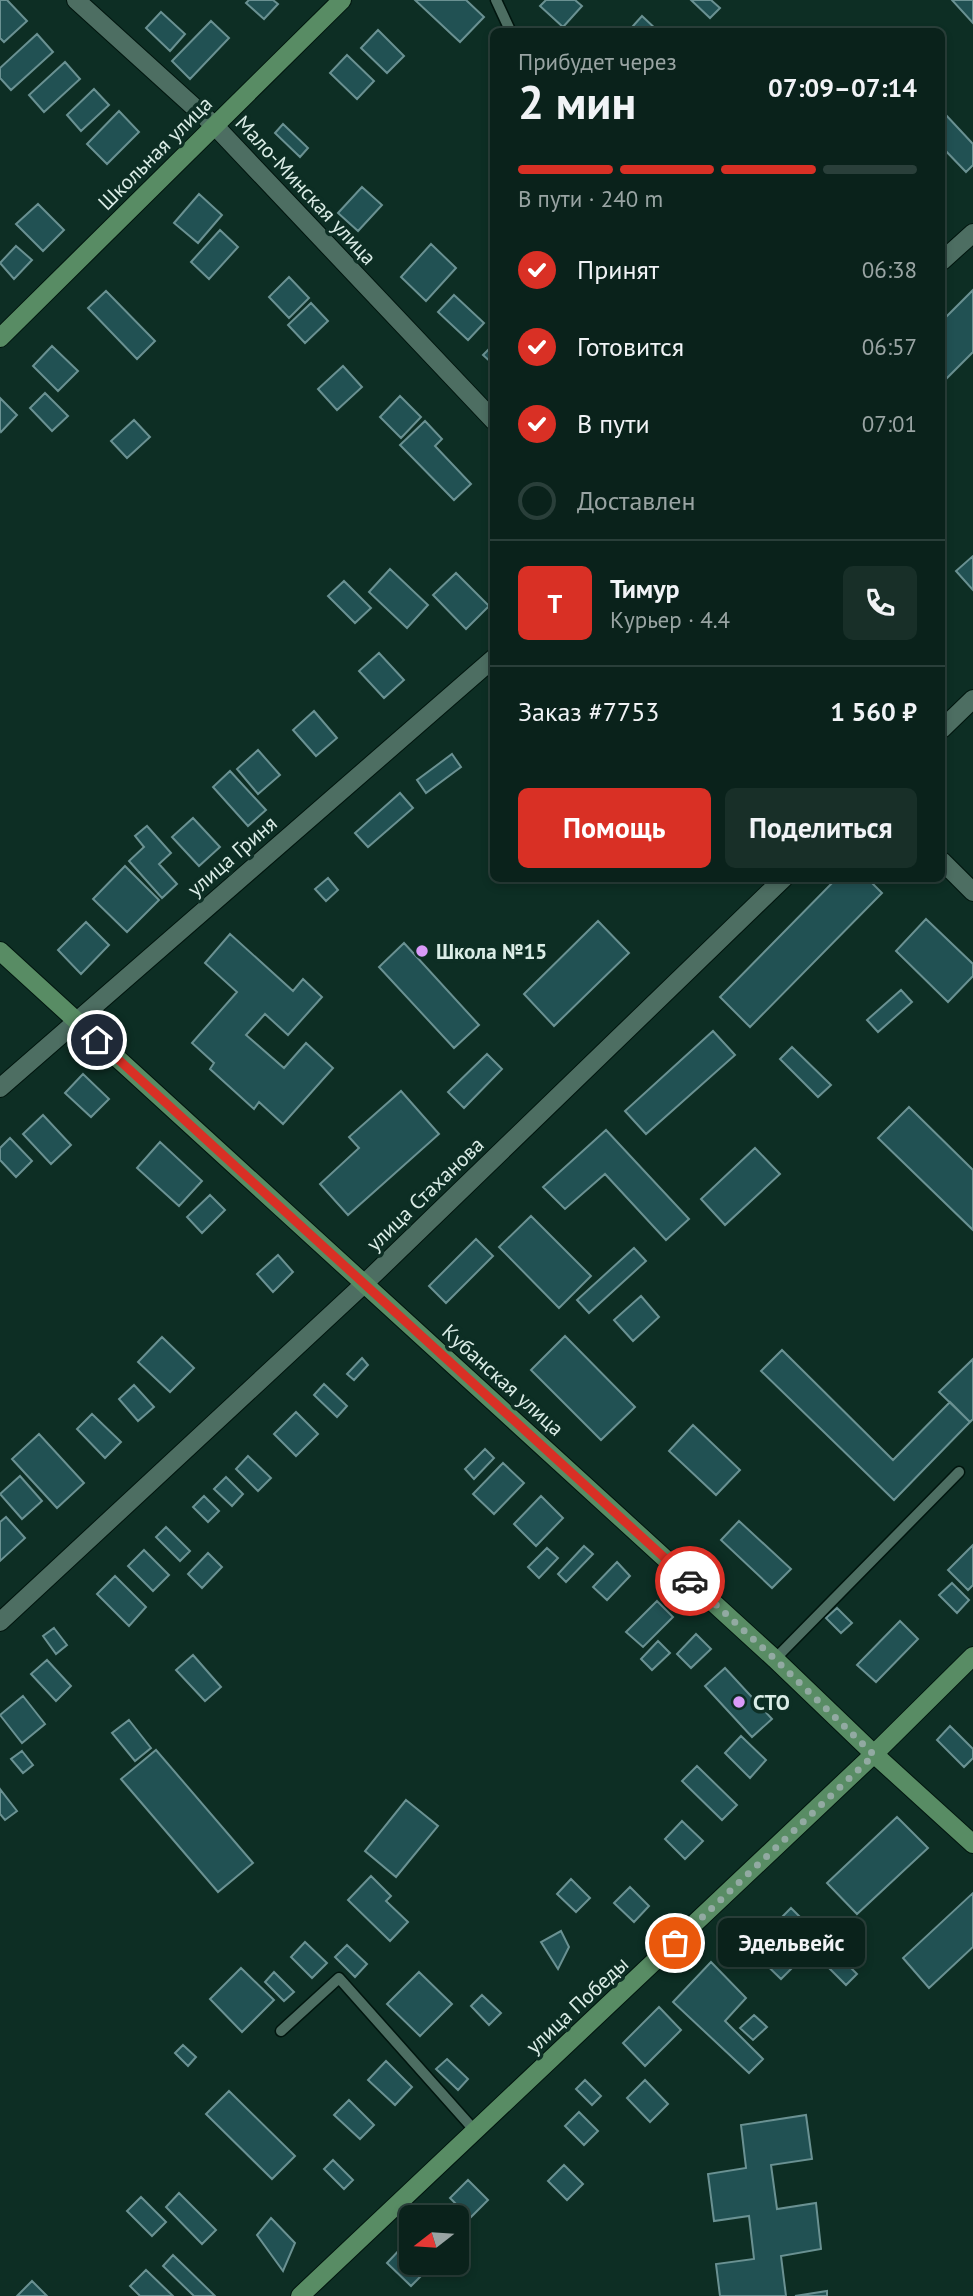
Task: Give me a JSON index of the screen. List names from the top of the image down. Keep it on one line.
{"streets":{"street":["Школьная улица","Мало-Минская улица","улица Гриня","улица Стаханова","Кубанская улица","улица Победы"]},"crossings":[["Школьная улица","Мало-Минская улица"],["улица Гриня","Кубанская улица"],["улица Стаханова","Кубанская улица"],["Кубанская улица","улица Победы"]],"places":["Школа №15","СТО","Эдельвейс"],"north":"left","page":{"heading":["2 мин","Прибудет через","07:09–07:14"],"panel":["Тимур","Курьер · 4.4","Заказ #7753","1 560 ₽"],"bar":"В пути · 240 m","list":[["Принят","06:38"],["Готовится","06:57"],["В пути","07:01"],"Доставлен"],"round":"Т","buttons":["Помощь","Поделиться"],"bubble":"Эдельвейс"}}
